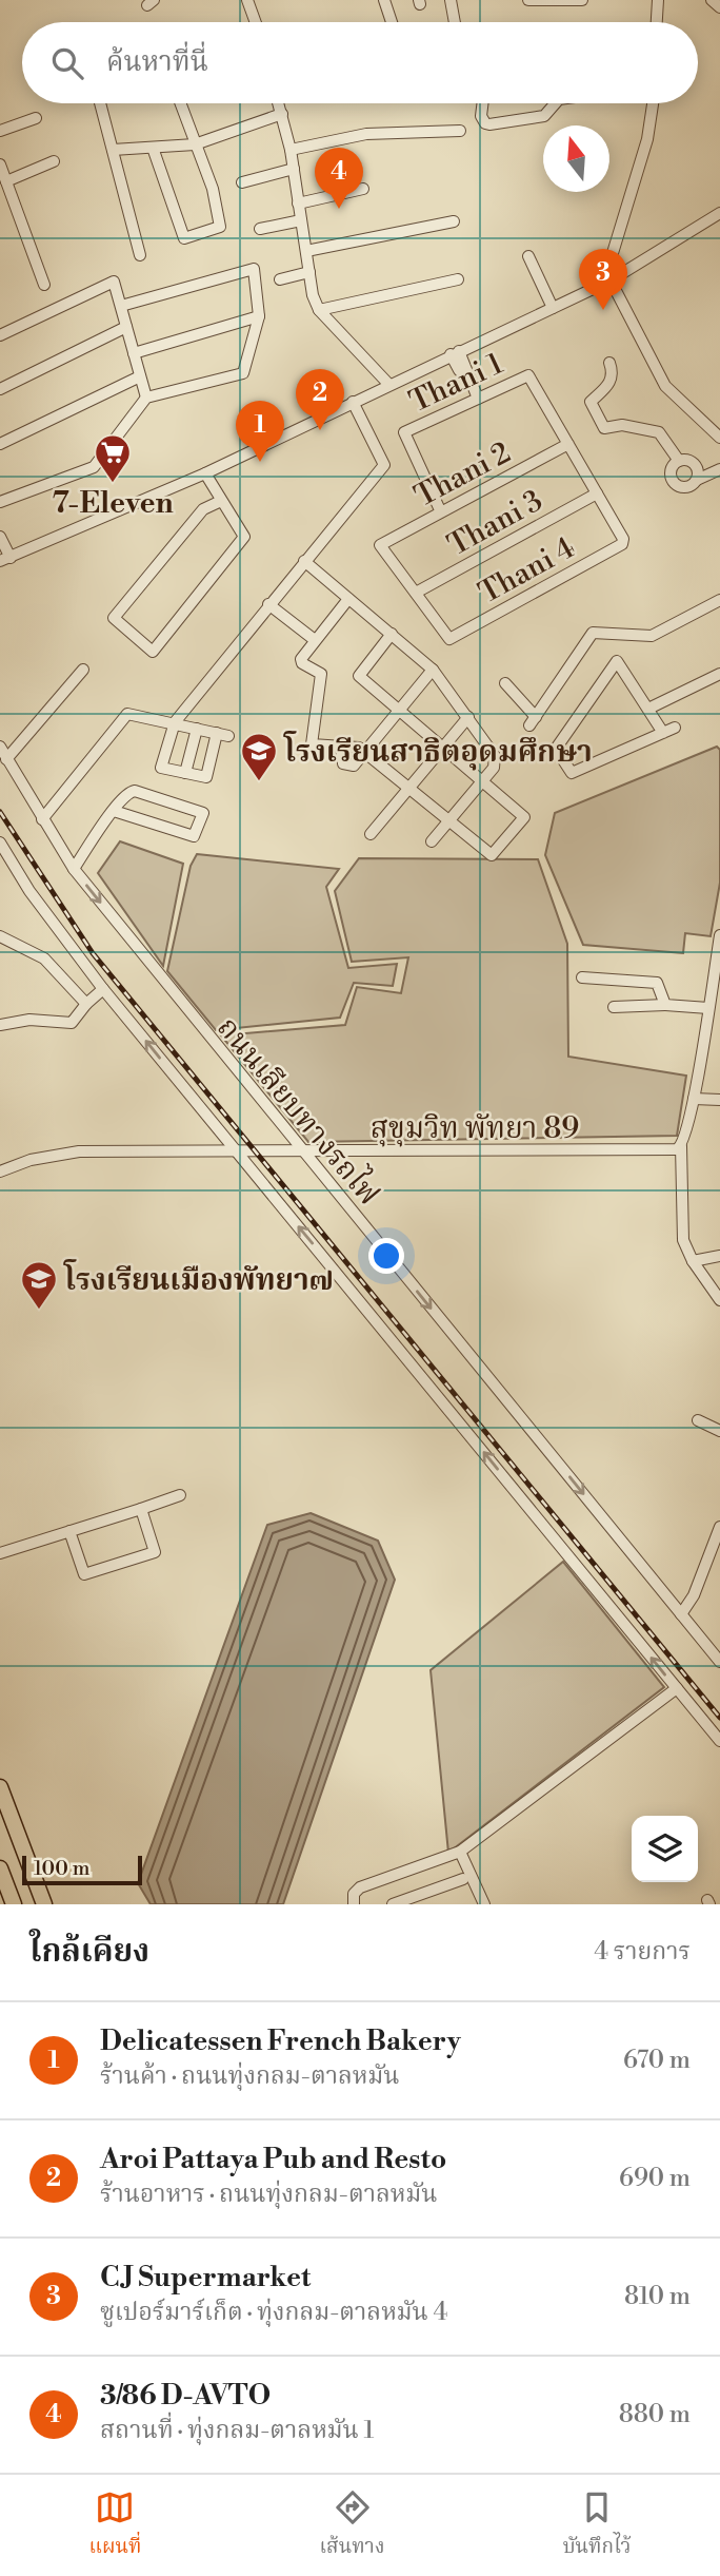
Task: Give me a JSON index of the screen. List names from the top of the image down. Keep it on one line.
{"streets":{"street":["Thani 1","Thani 2","Thani 3","Thani 4","ถนนเลียบทางรถไฟ","สุขุมวิท พัทยา 89"]},"crossings":[["Thani 1","Thani 2"],["Thani 2","Thani 3"],["Thani 2","Thani 4"],["Thani 3","Thani 4"],["ถนนเลียบทางรถไฟ","สุขุมวิท พัทยา 89"]],"places":{"supermarket":["7-Eleven"],"school or university":["โรงเรียนสาธิตอุดมศึกษา","โรงเรียนเมืองพัทยา๗"]},"scale_bar":"100 m","north":"top","page":{"search":"ค้นหาที่นี่","pins":["4","3","2","1"],"scale":"100 m","heading":["ใกล้เคียง","4 รายการ"],"list":[{"mark":"1","name":"Delicatessen French Bakery","note":"ร้านค้า · ถนนทุ่งกลม-ตาลหมัน","value":"670 m"},{"mark":"2","name":"Aroi Pattaya Pub and Resto","note":"ร้านอาหาร · ถนนทุ่งกลม-ตาลหมัน","value":"690 m"},{"mark":"3","name":"CJ Supermarket","note":"ซูเปอร์มาร์เก็ต · ทุ่งกลม-ตาลหมัน 4","value":"810 m"},{"mark":"4","name":"3/86 D-AVTO","note":"สถานที่ · ทุ่งกลม-ตาลหมัน 1","value":"880 m"}],"nav":["แผนที่","เส้นทาง","บันทึกไว้"]}}
